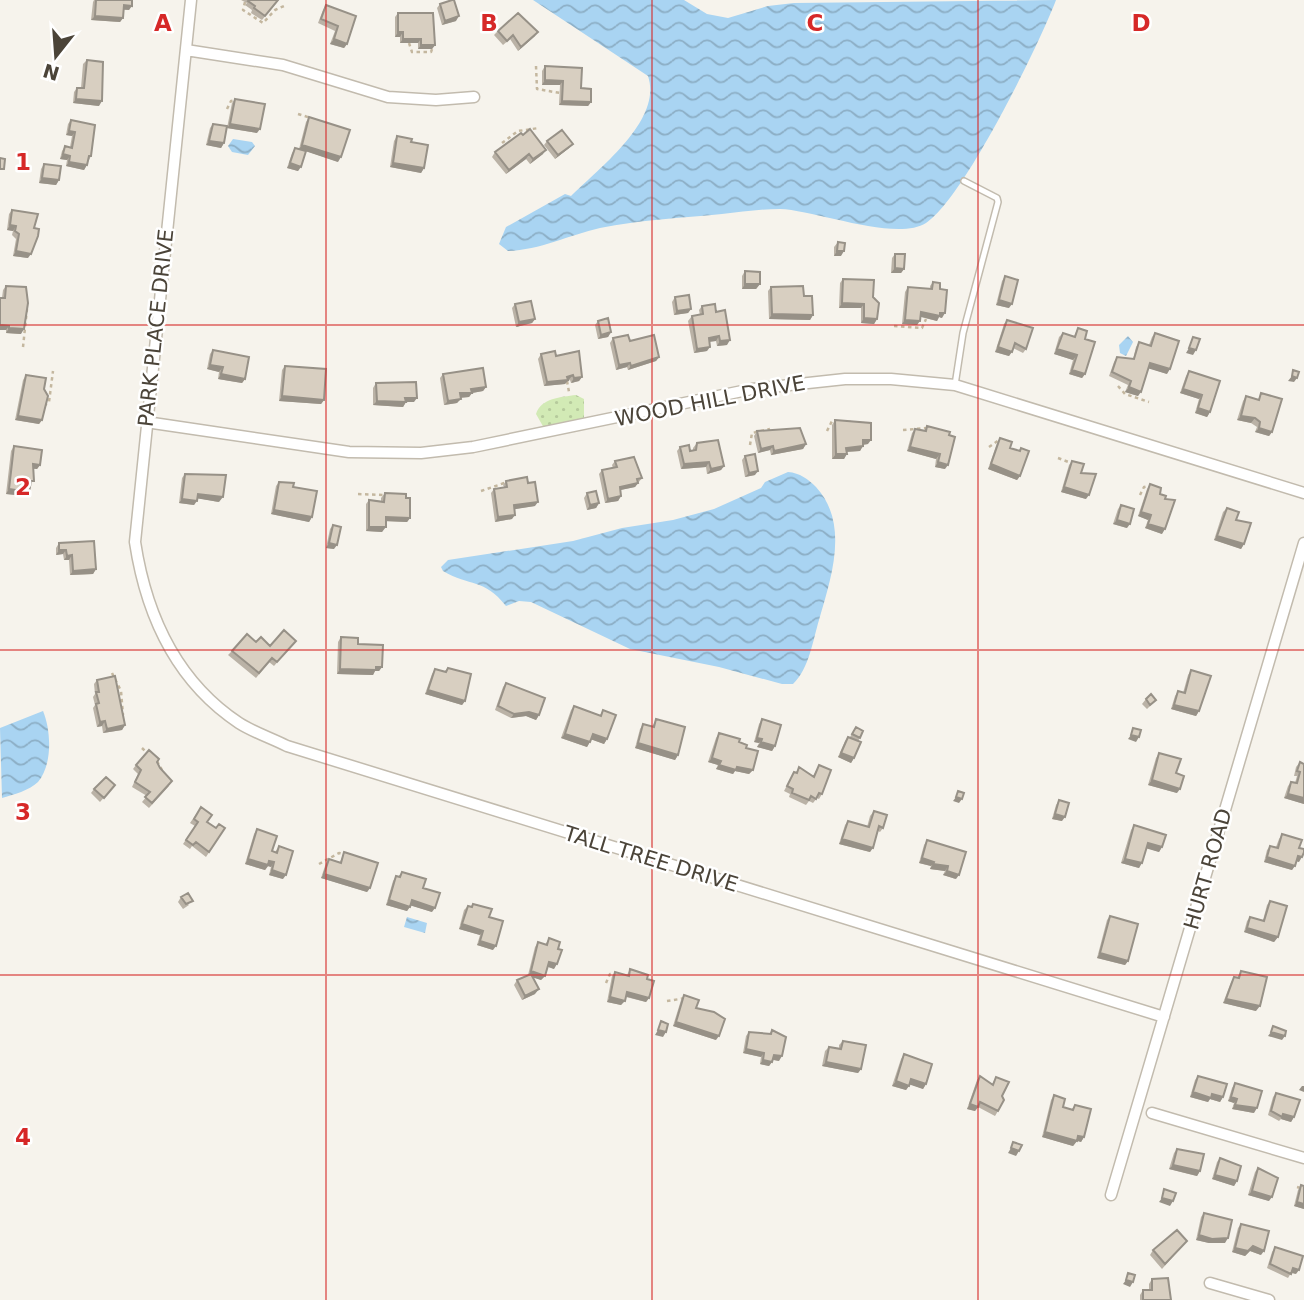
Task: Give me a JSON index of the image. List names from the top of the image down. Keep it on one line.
{"streets":{"street":["PARK PLACE DRIVE","WOOD HILL DRIVE","TALL TREE DRIVE","HURT ROAD"]},"crossings":[["PARK PLACE DRIVE","WOOD HILL DRIVE"],["PARK PLACE DRIVE","TALL TREE DRIVE"],["TALL TREE DRIVE","HURT ROAD"]],"north":"bottom","grid":{"columns":["A","B","C","D"],"rows":["1","2","3","4"]}}
